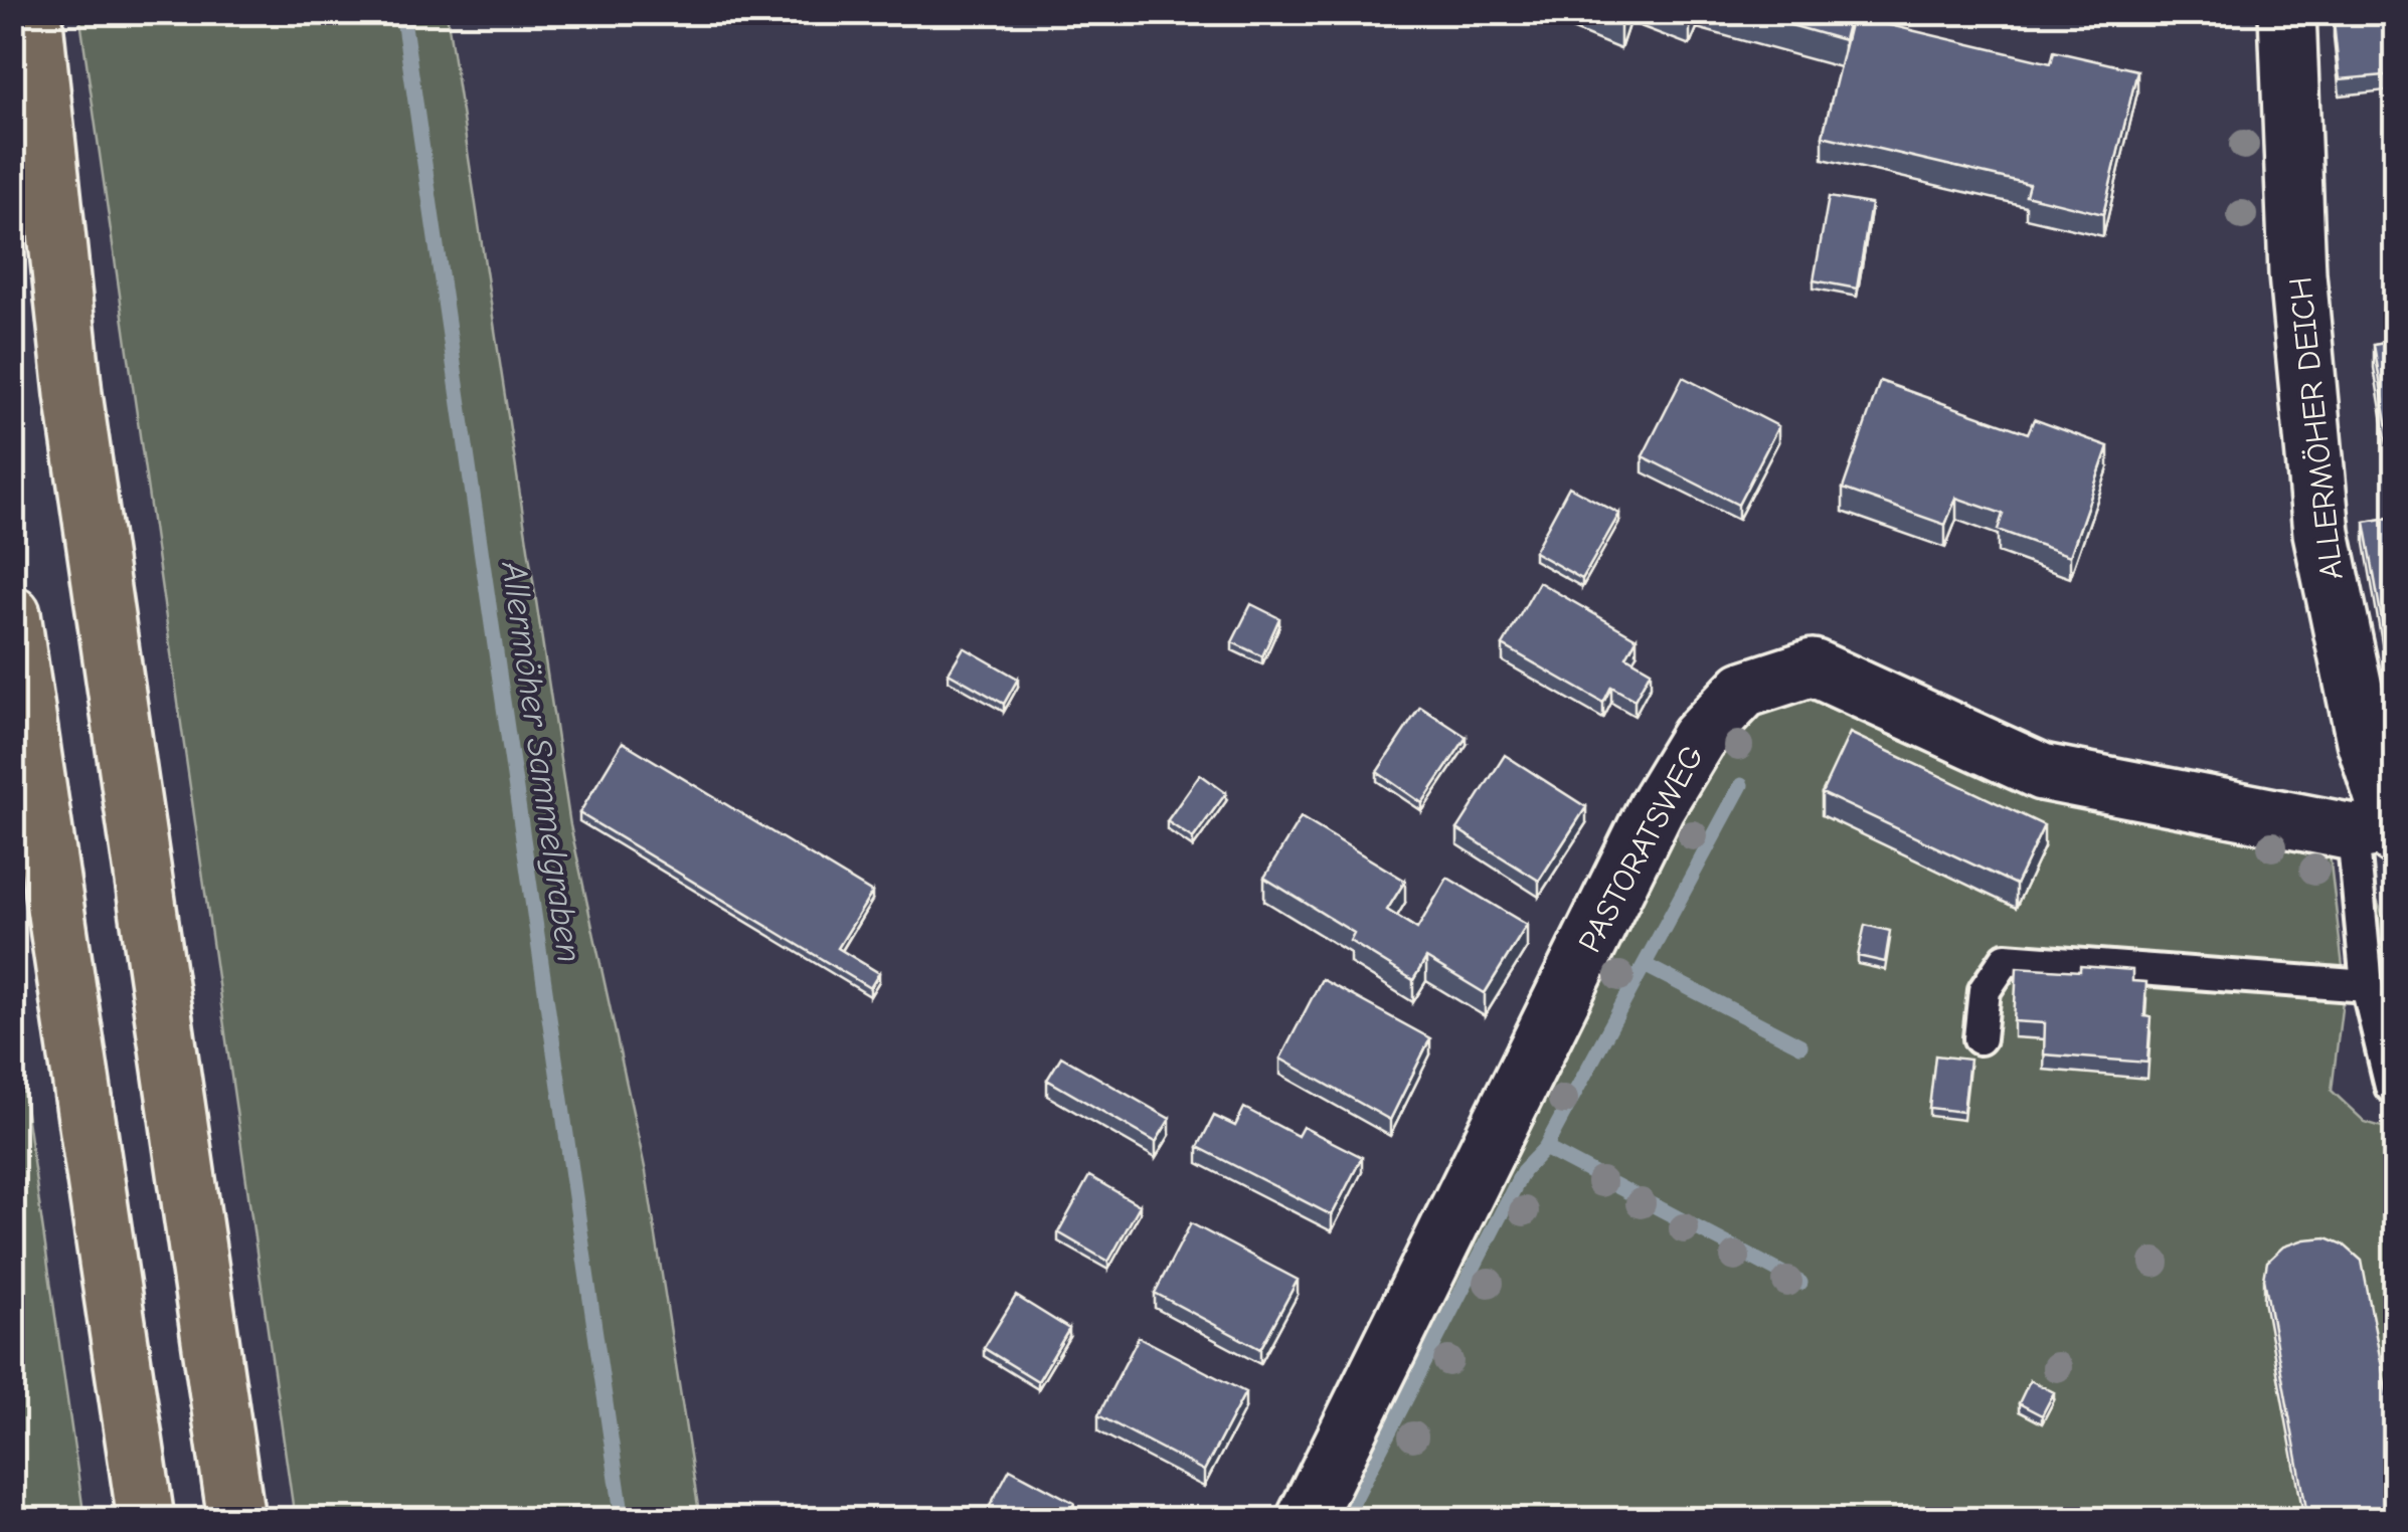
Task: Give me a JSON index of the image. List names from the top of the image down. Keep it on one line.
{"streets":{"street":["ALLERMÖHER DEICH","PASTORATSWEG"]},"crossings":[["ALLERMÖHER DEICH","PASTORATSWEG"]],"water":["Allermöher Sammelgraben"]}
